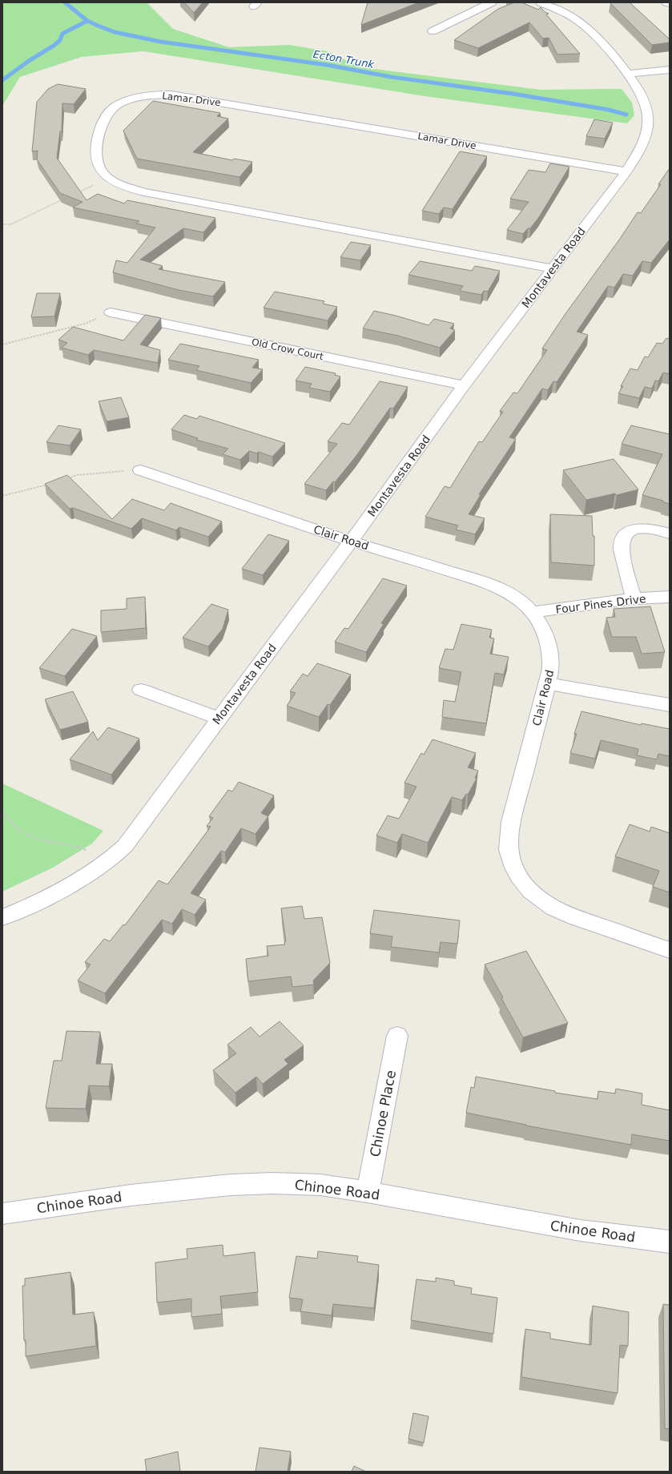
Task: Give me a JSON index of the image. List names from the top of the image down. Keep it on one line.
{"streets":{"street":["Lamar Drive","Montavesta Road","Old Crow Court","Clair Road","Four Pines Drive","Chinoe Place","Chinoe Road"]},"crossings":[["Lamar Drive","Montavesta Road"],["Montavesta Road","Old Crow Court"],["Montavesta Road","Clair Road"],["Clair Road","Four Pines Drive"],["Chinoe Place","Chinoe Road"]],"water":["Ecton Trunk"]}
